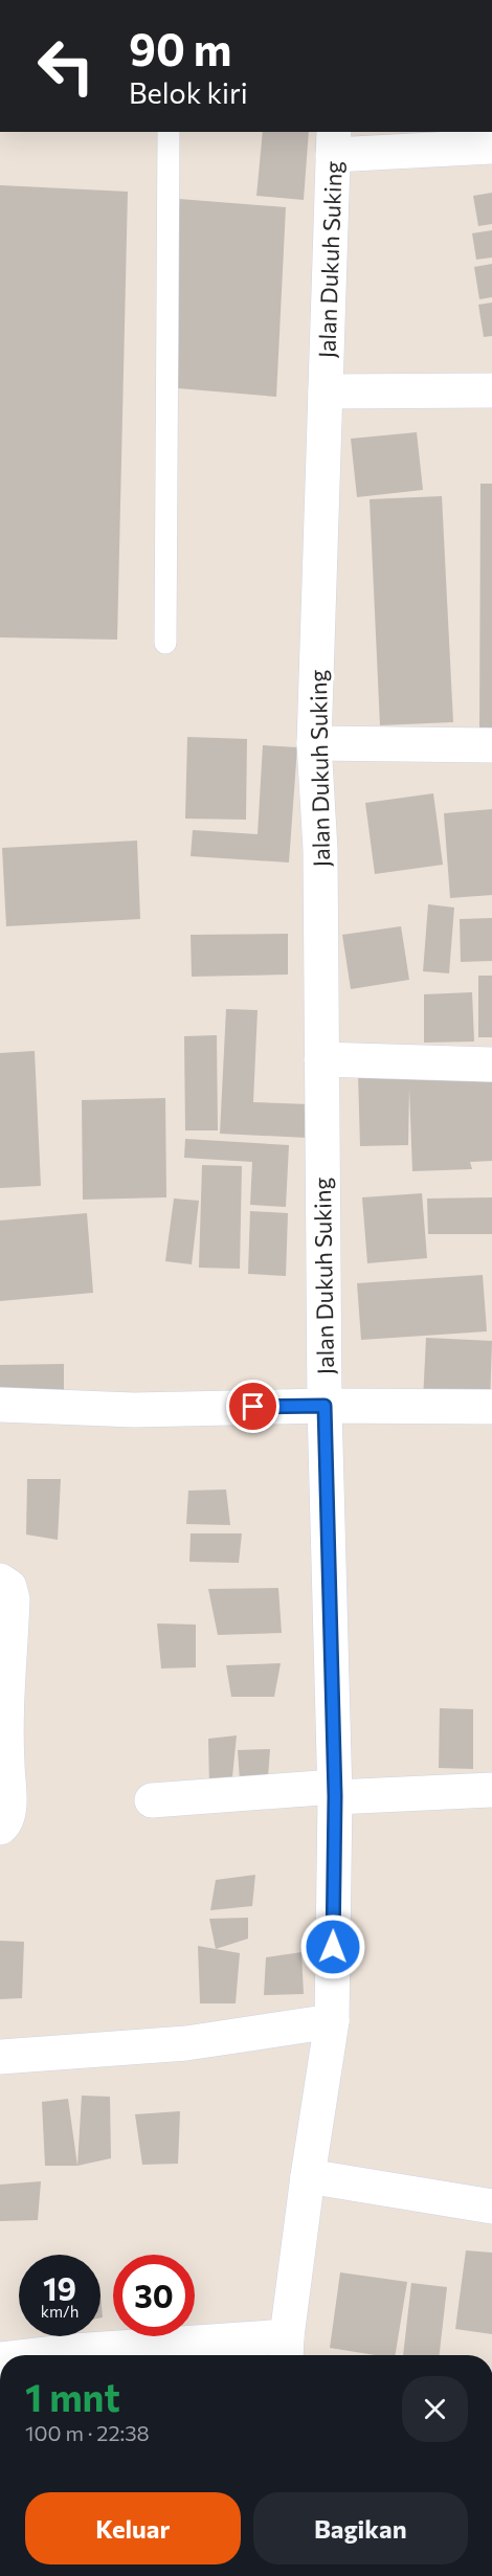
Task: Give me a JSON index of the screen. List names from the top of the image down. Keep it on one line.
{"streets":{"street":["Jalan Dukuh Suking"]},"page":{"turn":["90 m","Belok kiri"],"speed":"19 km/h","limit":"30","heading":["1 mnt","100 m · 22:38"],"buttons":["Keluar","Bagikan"]}}
